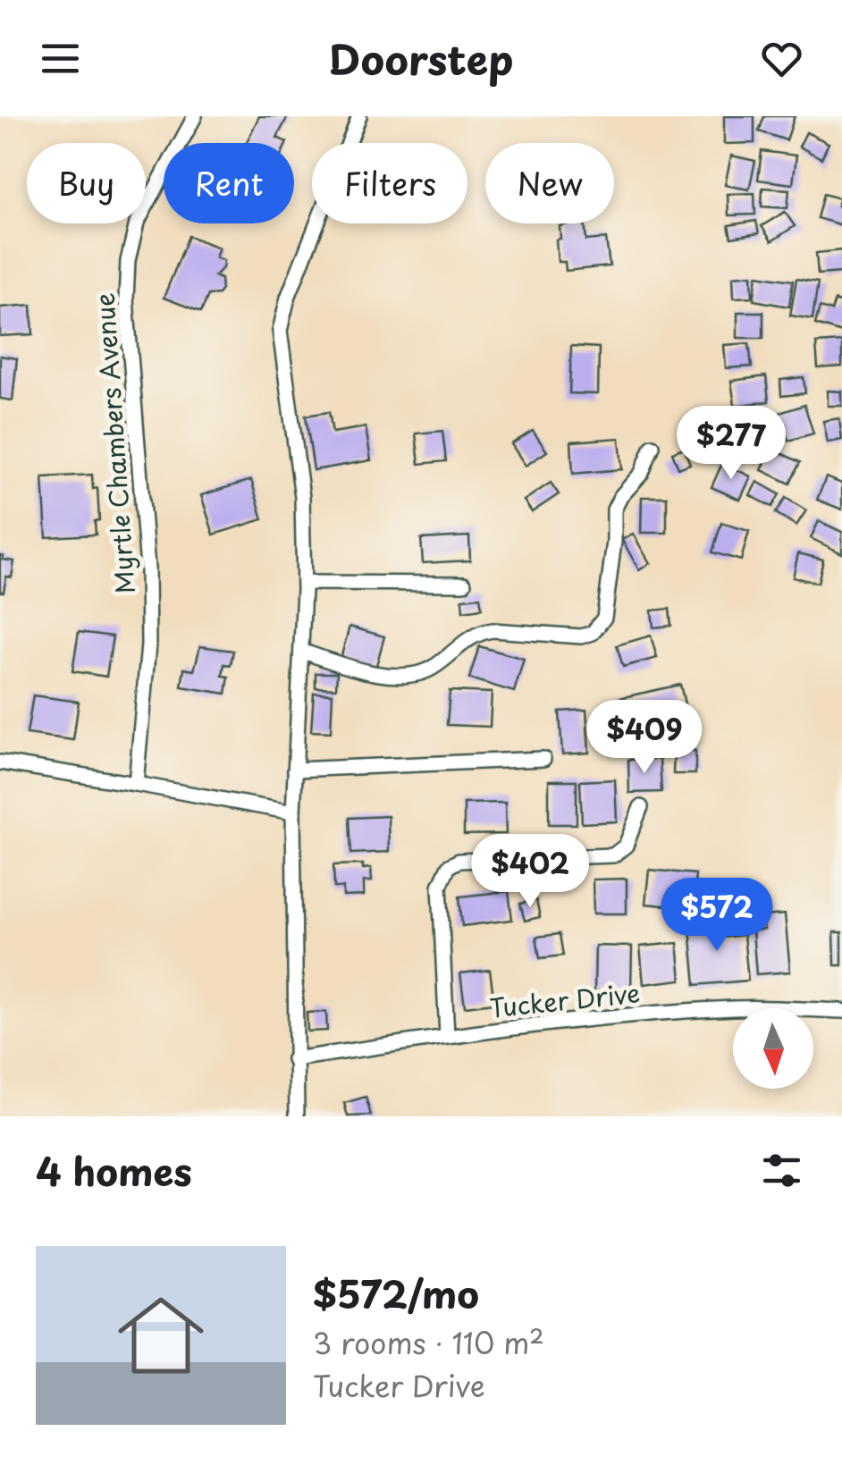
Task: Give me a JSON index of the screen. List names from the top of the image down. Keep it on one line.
{"streets":{"street":["Myrtle Chambers Avenue","Tucker Drive"]},"north":"bottom","page":{"header":"Doorstep","chip":["Buy","Rent","Filters","New"],"price":["$277","$409","$402","$572"],"heading":"4 homes","list":[{"name":"$572/mo","note":"3 rooms · 110 m² · Tucker Drive"}]}}
